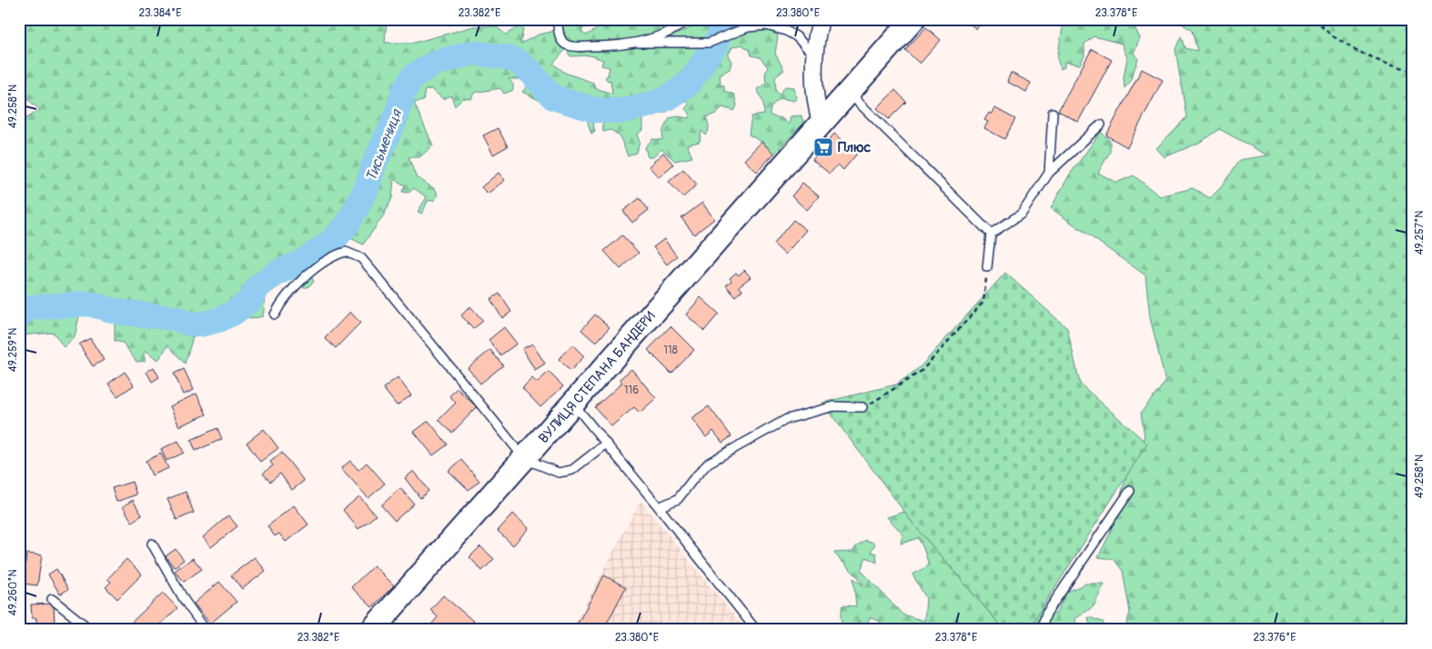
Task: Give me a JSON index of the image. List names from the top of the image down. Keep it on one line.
{"streets":{"main road":["ВУЛИЦЯ СТЕПАНА БАНДЕРИ"]},"water":["Тисьмениця"],"places":{"supermarket":["Плюс"]},"house_numbers":["118","116"],"coordinates":["23.384°E","23.382°E","23.380°E","23.378°E","49.258°N","49.257°N","49.259°N","49.260°N","23.376°E"]}
